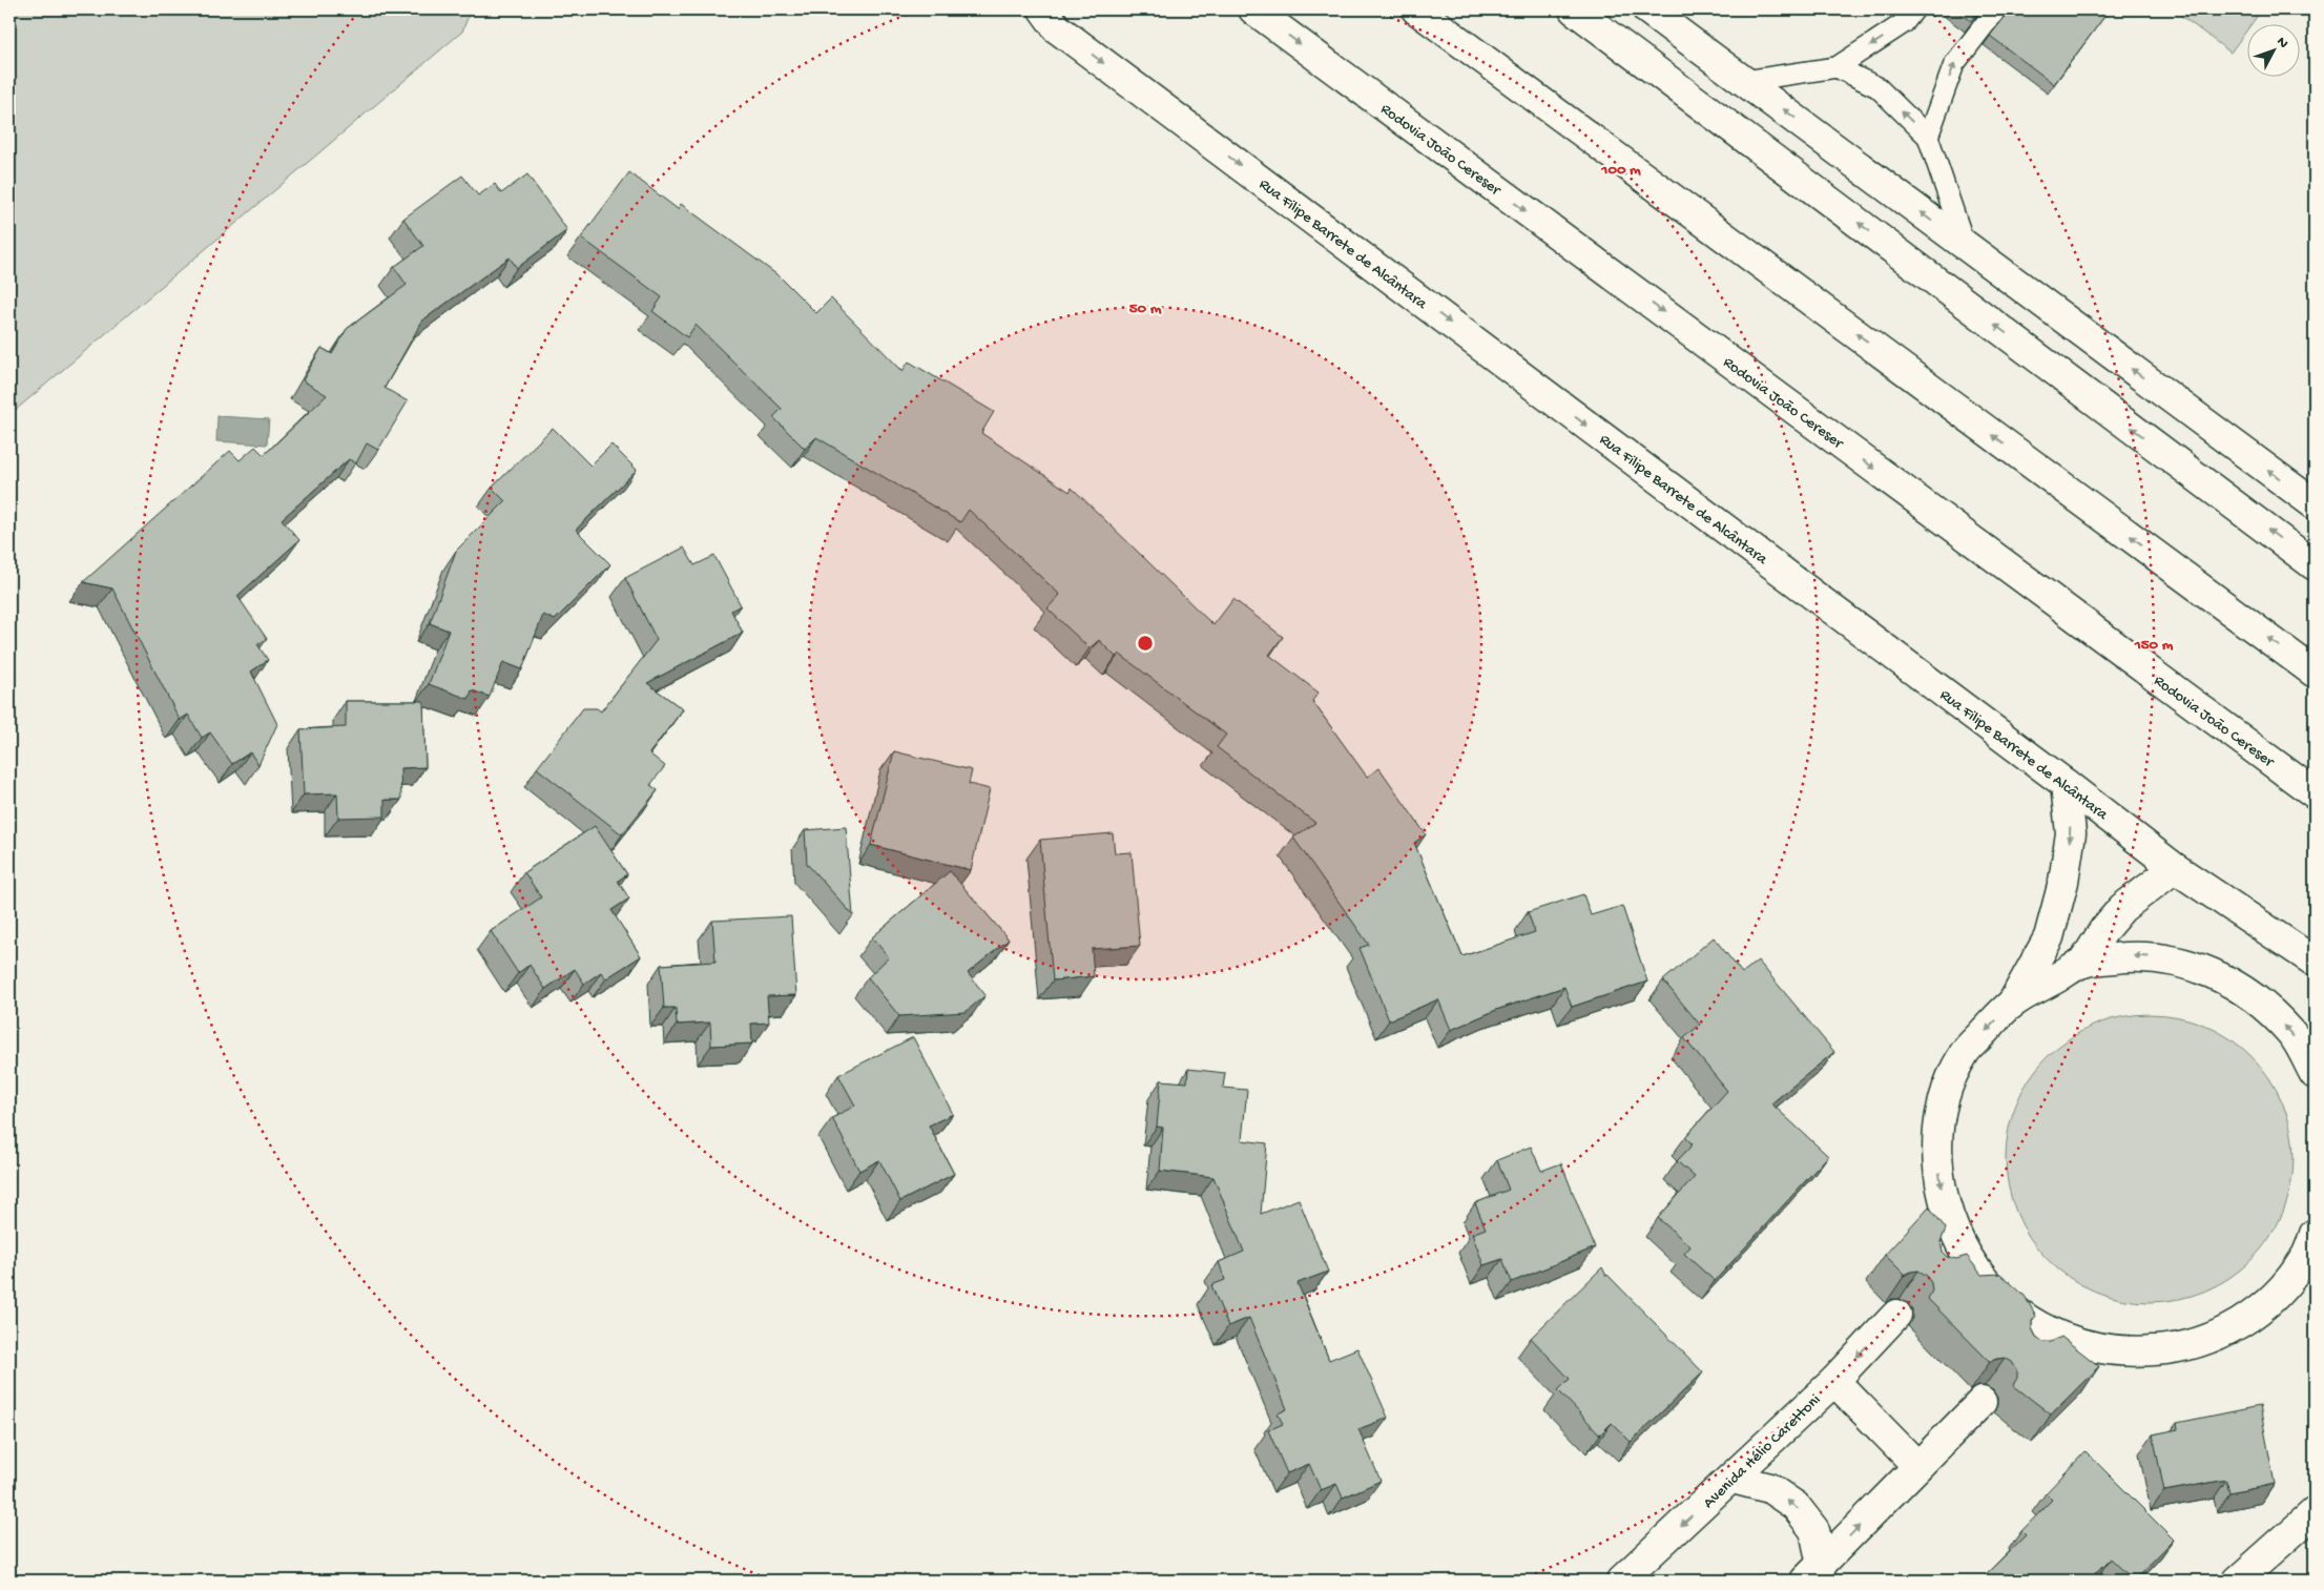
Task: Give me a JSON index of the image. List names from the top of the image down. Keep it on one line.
{"streets":{"main road":["Rodovia João Cereser","Rua Filipe Barrete de Alcântara","Avenida Hélio Carettoni"]},"north":"top right","rings":["100 m","50 m","150 m"]}
